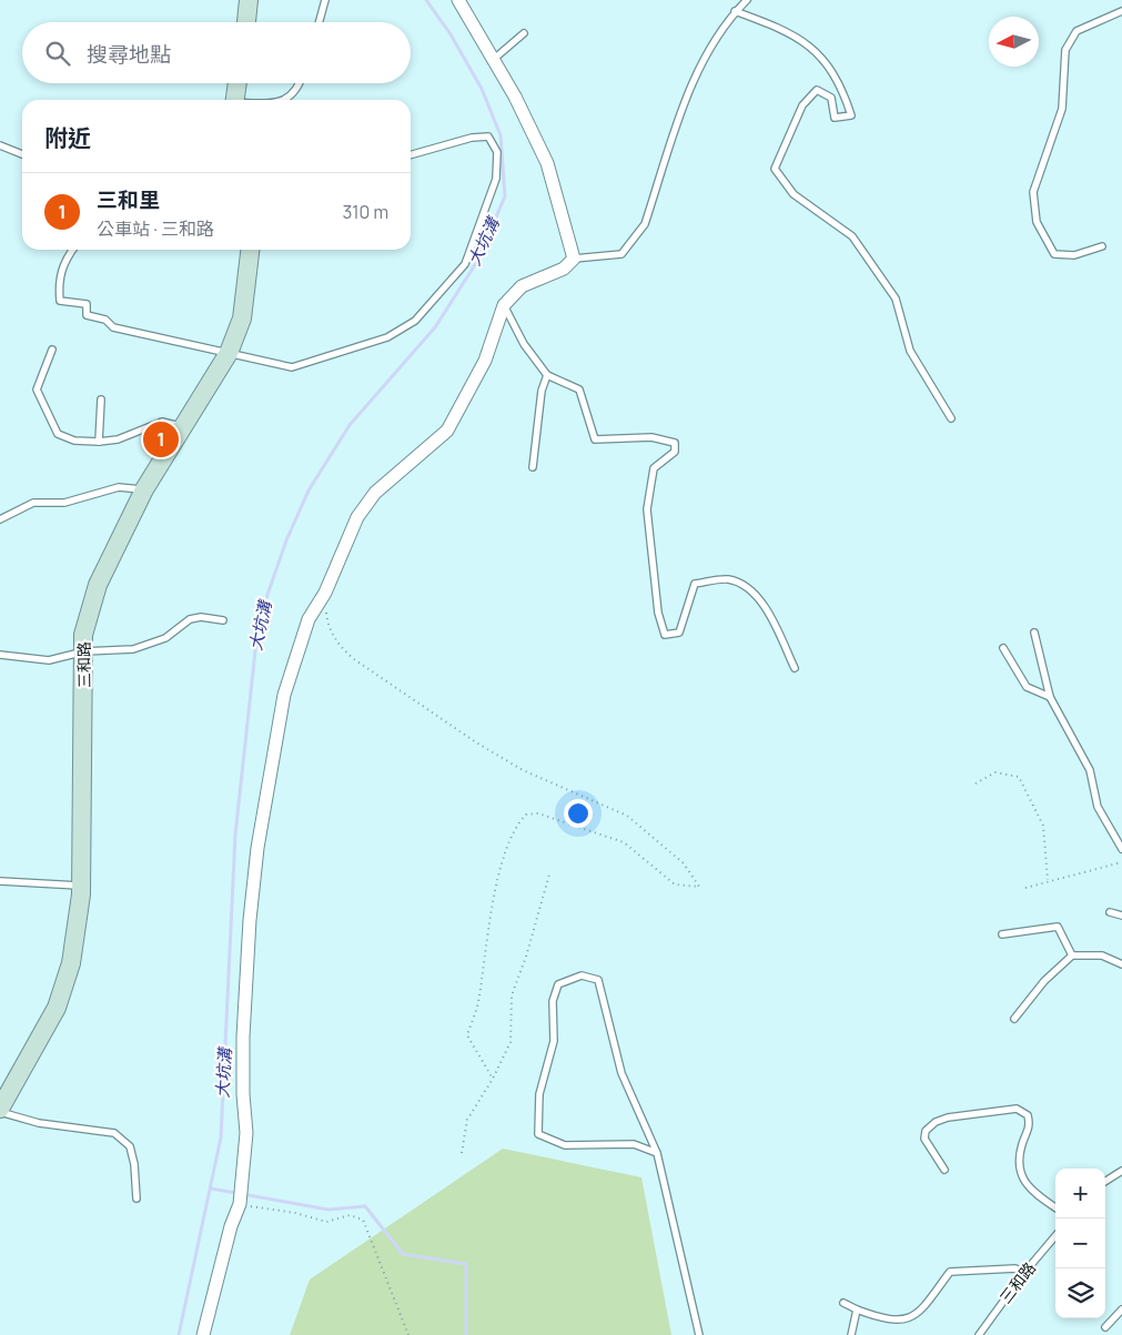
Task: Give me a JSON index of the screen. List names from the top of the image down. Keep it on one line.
{"streets":{"main road":["三和路"]},"water":["大坑溝"],"north":"left","page":{"search":"搜尋地點","heading":"附近","list":[{"mark":"1","name":"三和里","note":"公車站 · 三和路","value":"310 m"}],"pins":"1","map_buttons":["+","−"]}}
